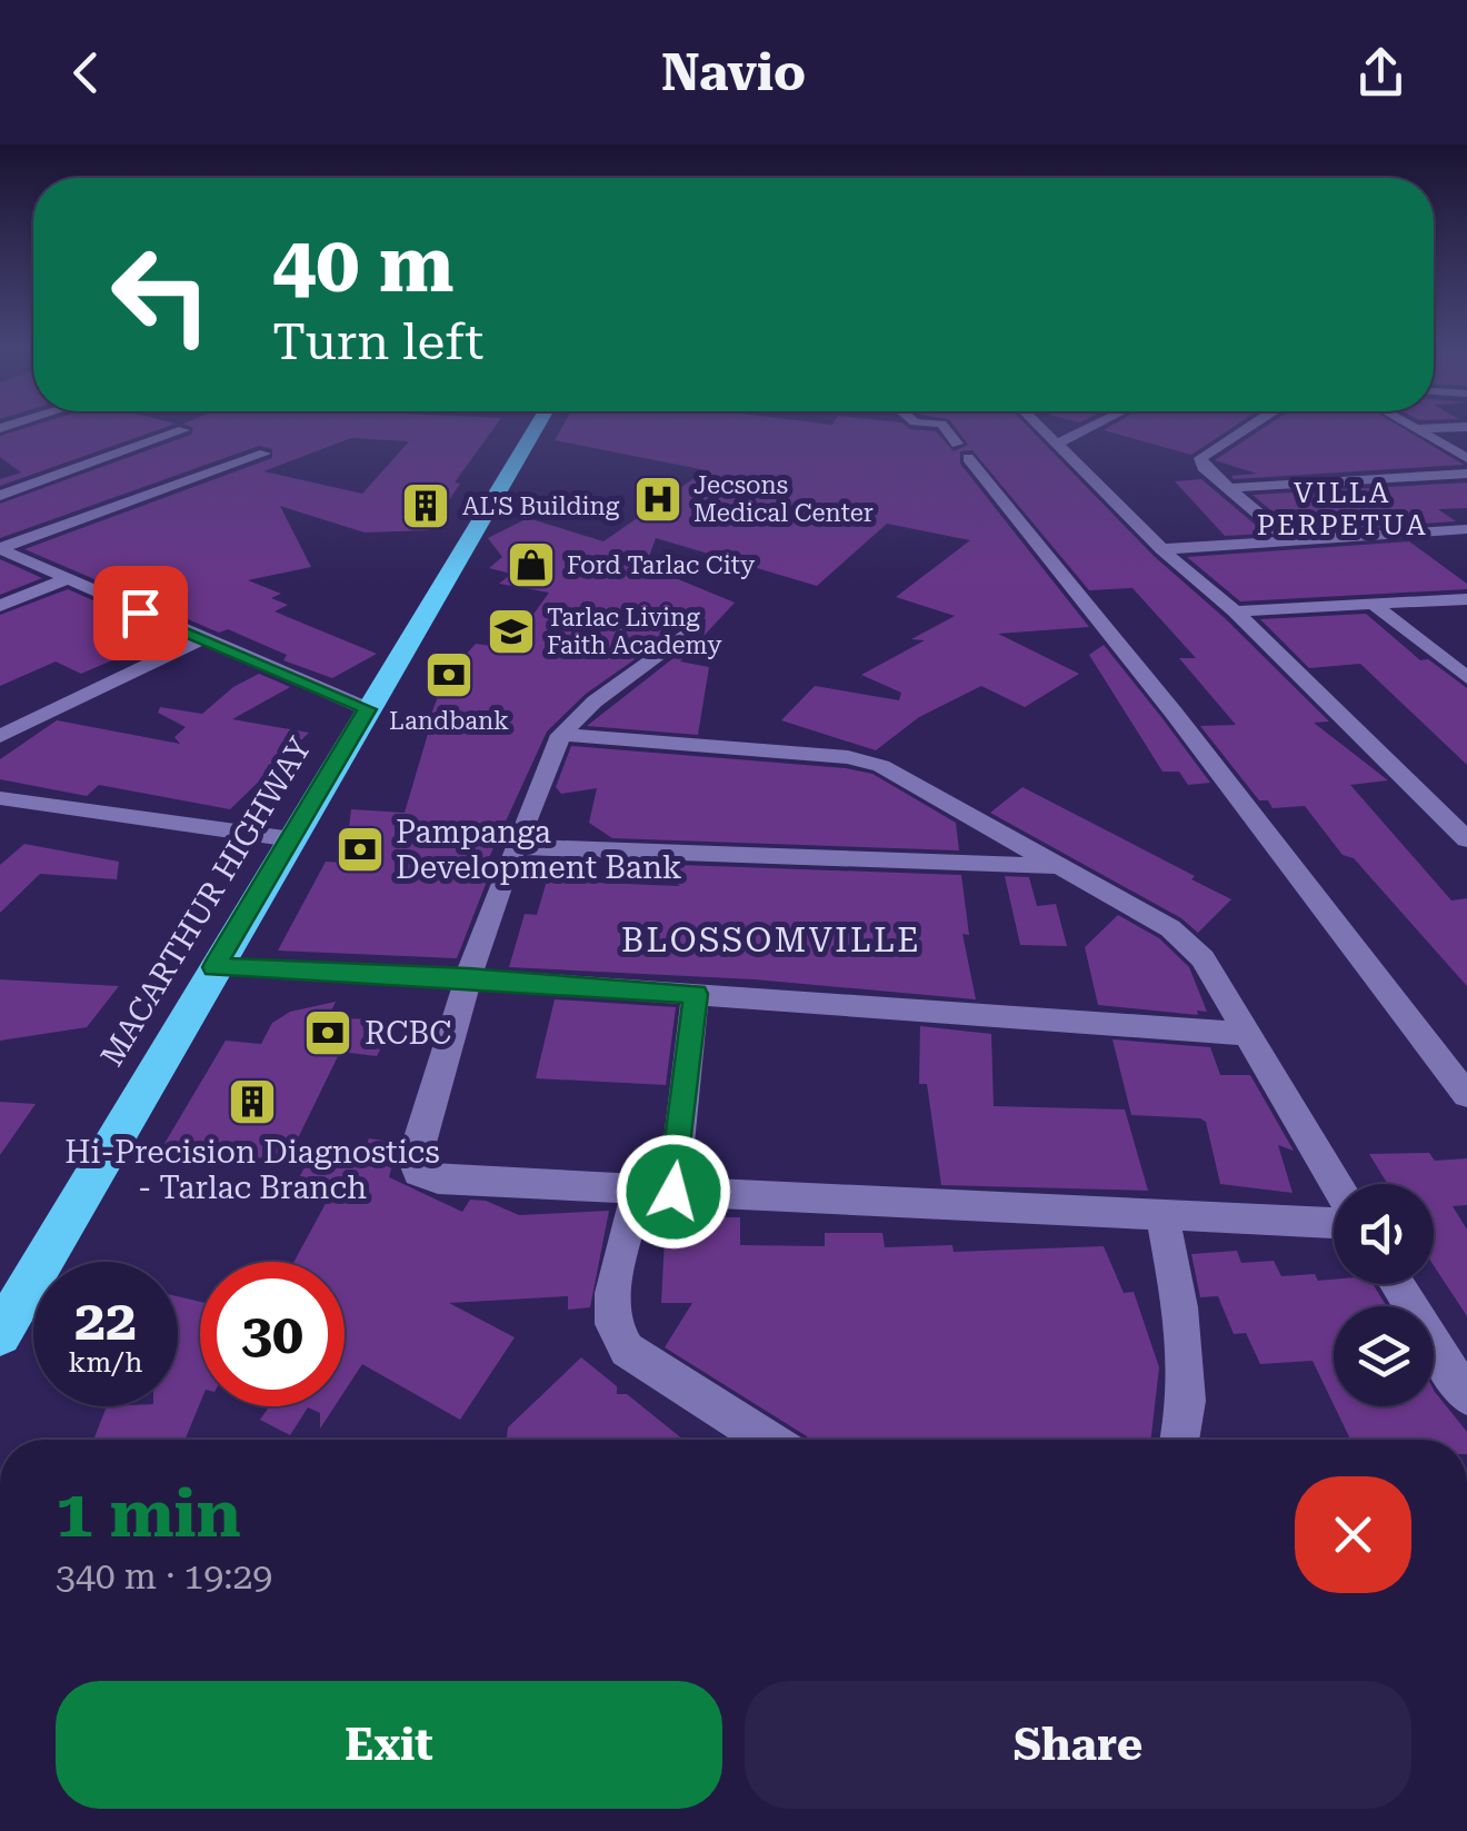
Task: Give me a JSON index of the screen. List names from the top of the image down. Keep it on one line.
{"streets":{"highway":["MACARTHUR HIGHWAY"]},"districts":["VILLA PERPETUA","BLOSSOMVILLE"],"places":{"hospital":["Jecsons Medical Center"],"building":["AL'S Building","Hi-Precision Diagnostics - Tarlac Branch"],"shop":["Ford Tarlac City"],"school or university":["Tarlac Living Faith Academy"],"bank":["Landbank","Pampanga Development Bank","RCBC"]},"page":{"header":"Navio","turn":["40 m","Turn left"],"speed":"22 km/h","limit":"30","heading":["1 min","340 m · 19:29"],"buttons":["Exit","Share"]}}
